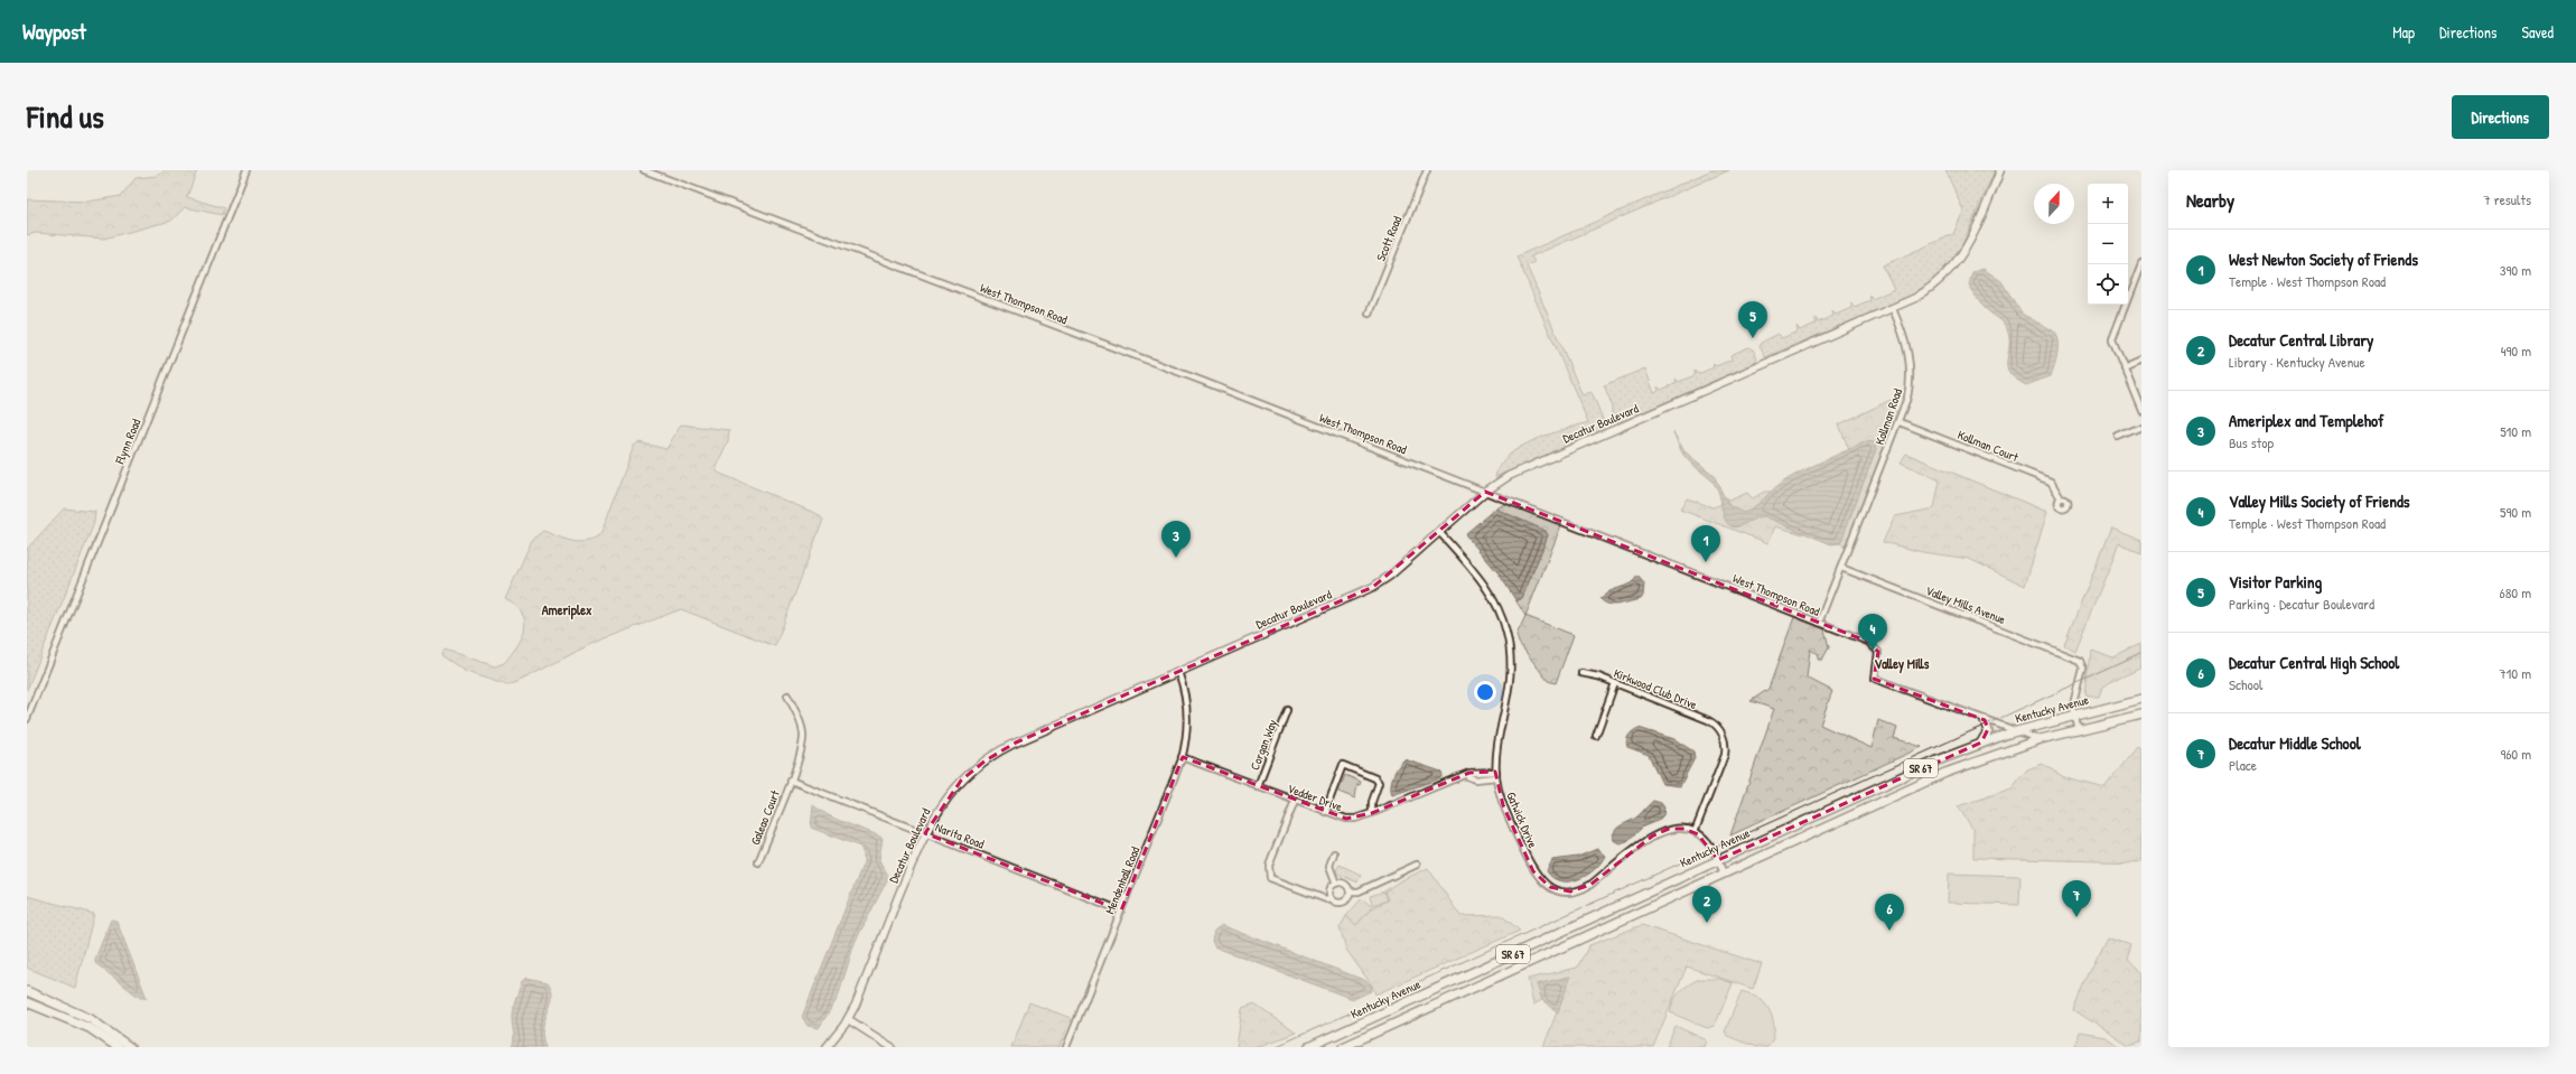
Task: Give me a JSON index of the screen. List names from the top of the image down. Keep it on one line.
{"streets":{"main road":["Kentucky Avenue","SR 67"],"street":["Scott Road","West Thompson Road","Kollman Road","Decatur Boulevard","Flynn Road","Kollman Court","Valley Mills Avenue","Kirkwood Club Drive","Corgan Way","Vedder Drive","Galeao Court","Gatwick Drive","Narita Road","Mendenhall Road"]},"crossings":[["West Thompson Road","Kollman Road"],["West Thompson Road","Decatur Boulevard"],["West Thompson Road","Kentucky Avenue"],["West Thompson Road","SR 67"],["Kollman Road","Decatur Boulevard"],["Kollman Road","Kollman Court"],["Kollman Road","Valley Mills Avenue"],["Decatur Boulevard","Gatwick Drive"],["Decatur Boulevard","Narita Road"],["Decatur Boulevard","Mendenhall Road"],["Valley Mills Avenue","Kentucky Avenue"],["Kirkwood Club Drive","Gatwick Drive"],["Corgan Way","Vedder Drive"],["Vedder Drive","Gatwick Drive"],["Vedder Drive","Mendenhall Road"],["Galeao Court","Narita Road"],["Narita Road","Mendenhall Road"]],"districts":["Ameriplex","Valley Mills"],"north":"top","page":{"header":"Waypost","nav":["Map","Directions","Saved"],"title":"Find us","buttons":"Directions","heading":["Nearby","7 results"],"map_buttons":["+","−"],"list":[{"mark":"1","name":"West Newton Society of Friends","note":"Temple · West Thompson Road","value":"390 m"},{"mark":"2","name":"Decatur Central Library","note":"Library · Kentucky Avenue","value":"490 m"},{"mark":"3","name":"Ameriplex and Templehof","note":"Bus stop","value":"510 m"},{"mark":"4","name":"Valley Mills Society of Friends","note":"Temple · West Thompson Road","value":"590 m"},{"mark":"5","name":"Visitor Parking","note":"Parking · Decatur Boulevard","value":"680 m"},{"mark":"6","name":"Decatur Central High School","note":"School","value":"710 m"},{"mark":"7","name":"Decatur Middle School","note":"Place","value":"960 m"}],"pins":["5","3","1","4","7","2","6"]}}
